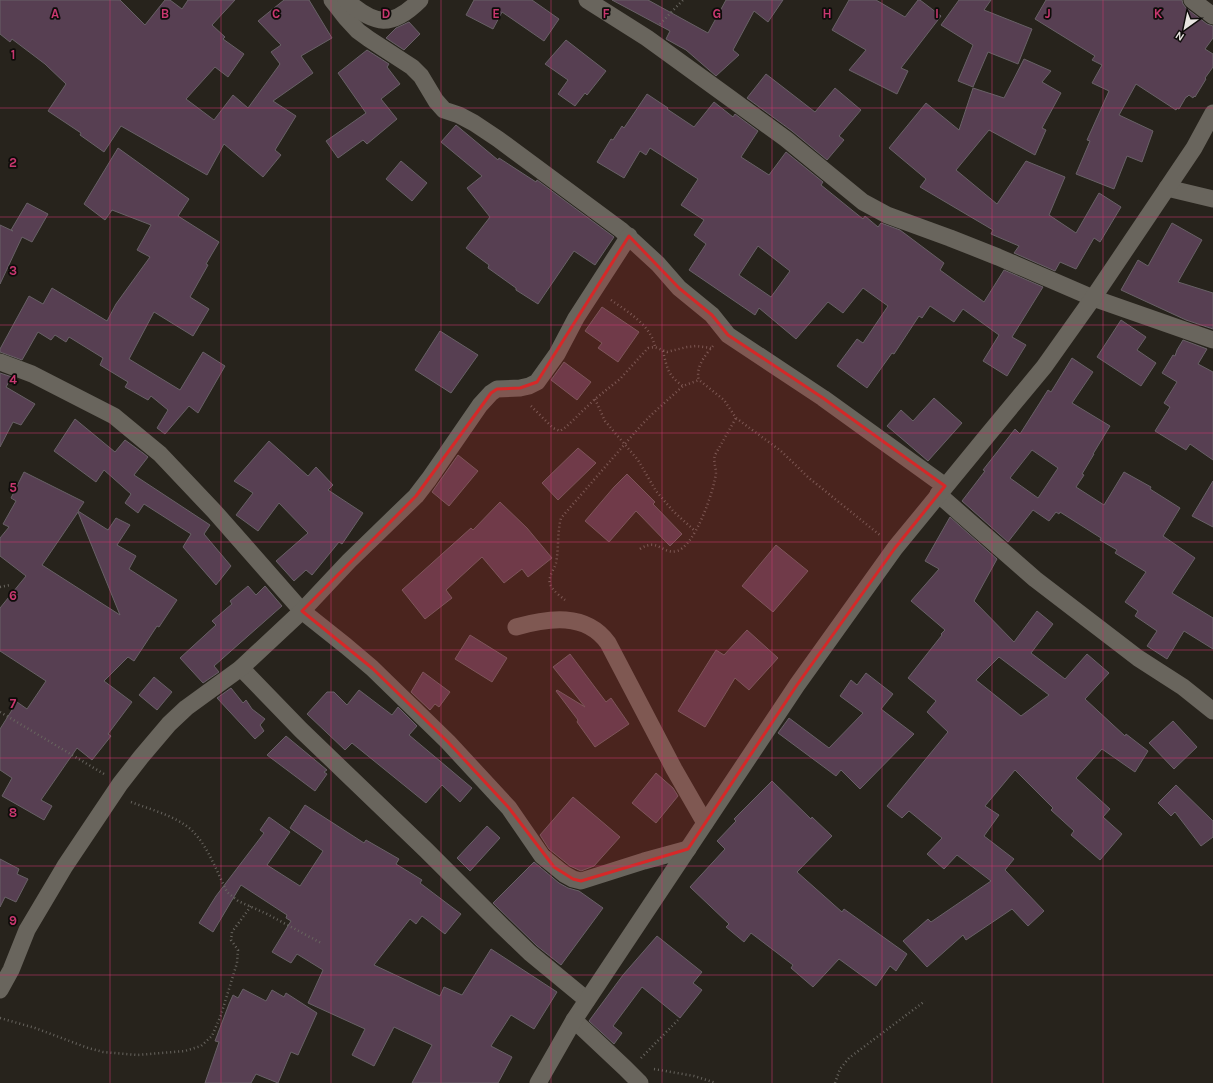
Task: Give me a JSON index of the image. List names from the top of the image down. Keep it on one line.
{"north":"bottom left","grid":{"columns":["A","B","C","D","E","F","G","H","I","J","K"],"rows":["1","2","3","4","5","6","7","8","9"]}}
